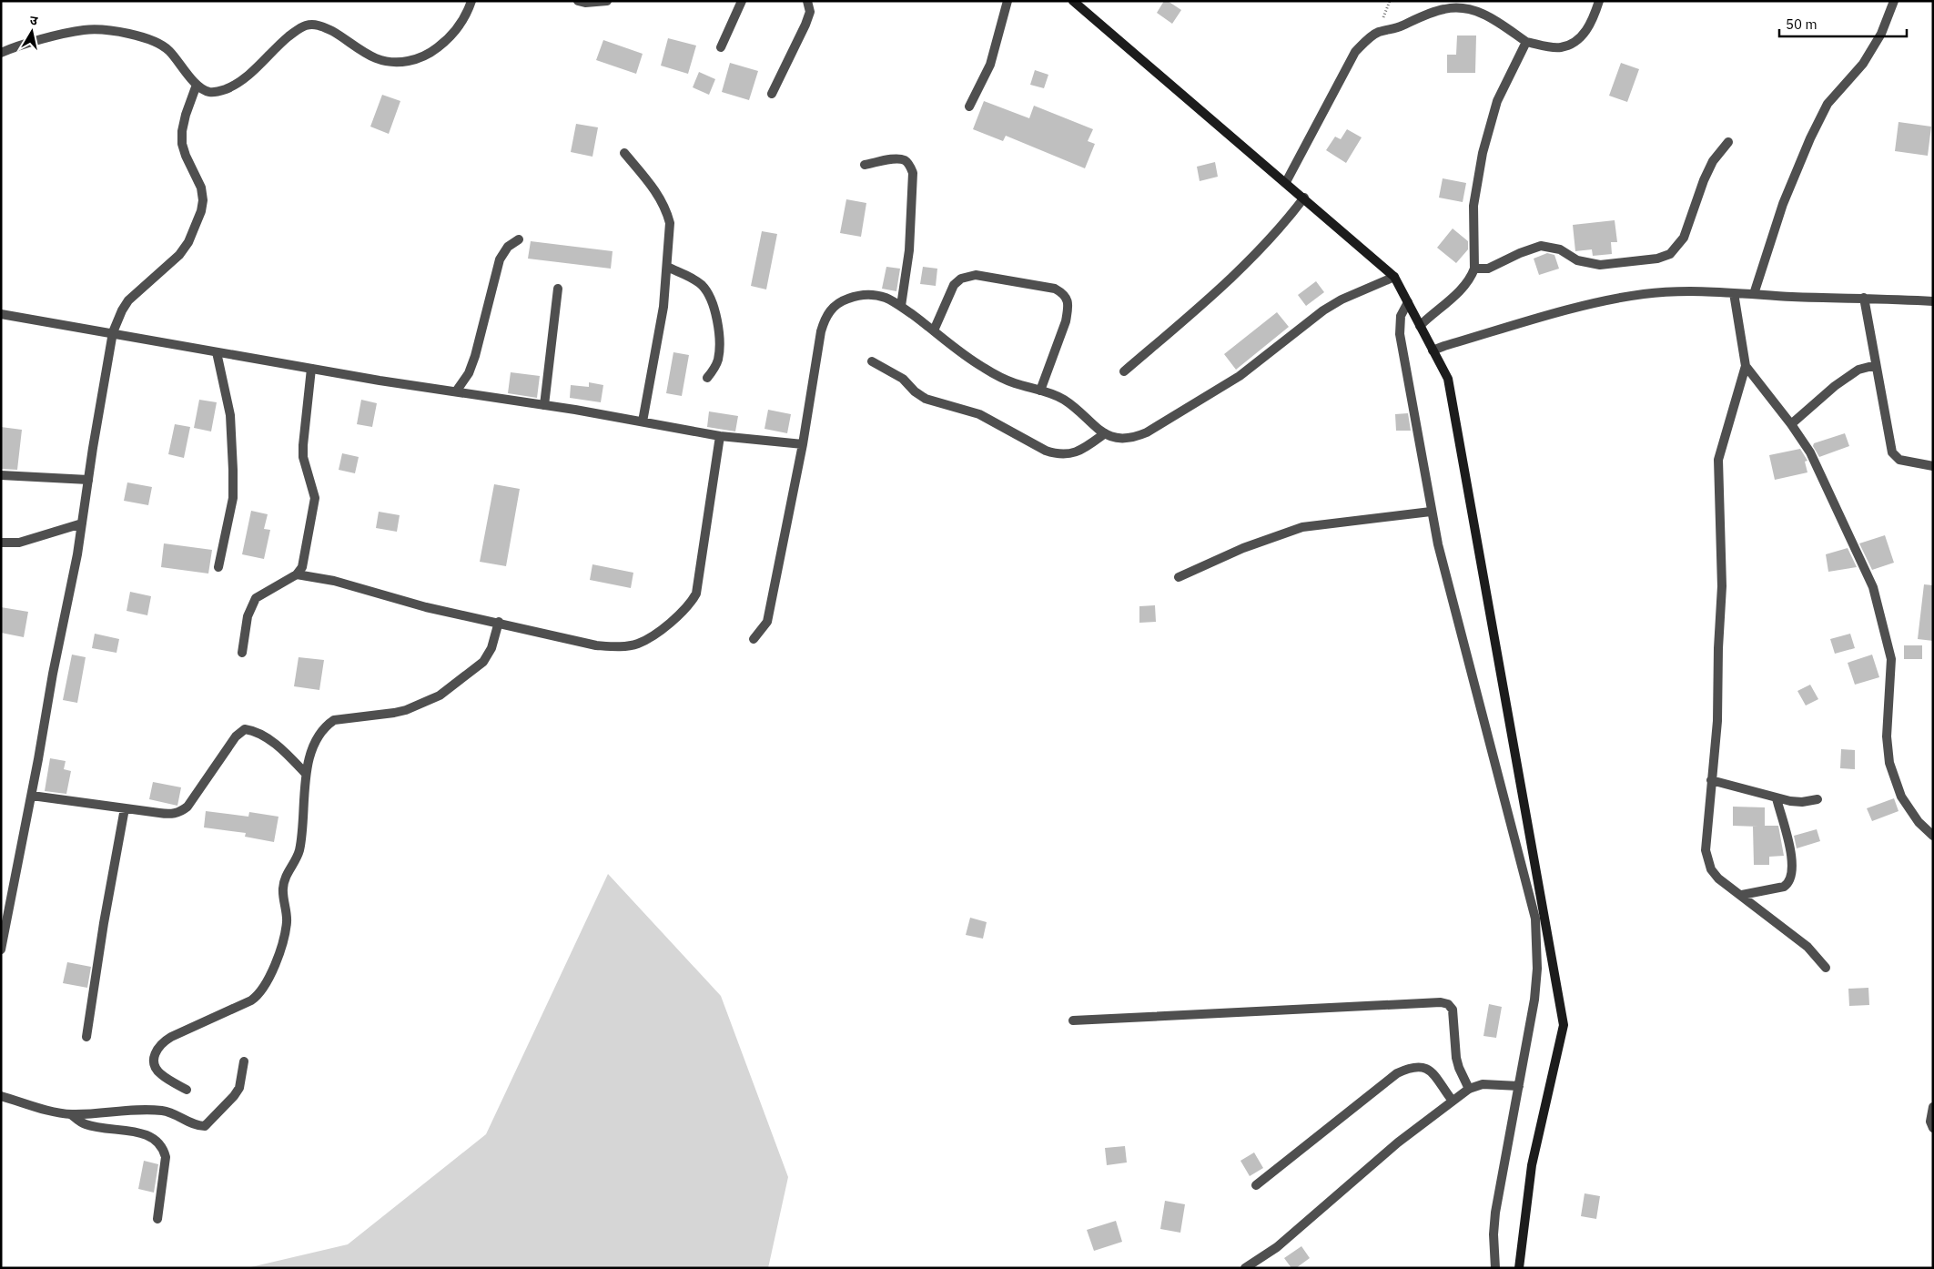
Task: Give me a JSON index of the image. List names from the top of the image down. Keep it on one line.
{"scale_bar":"50 m","north":"top"}
